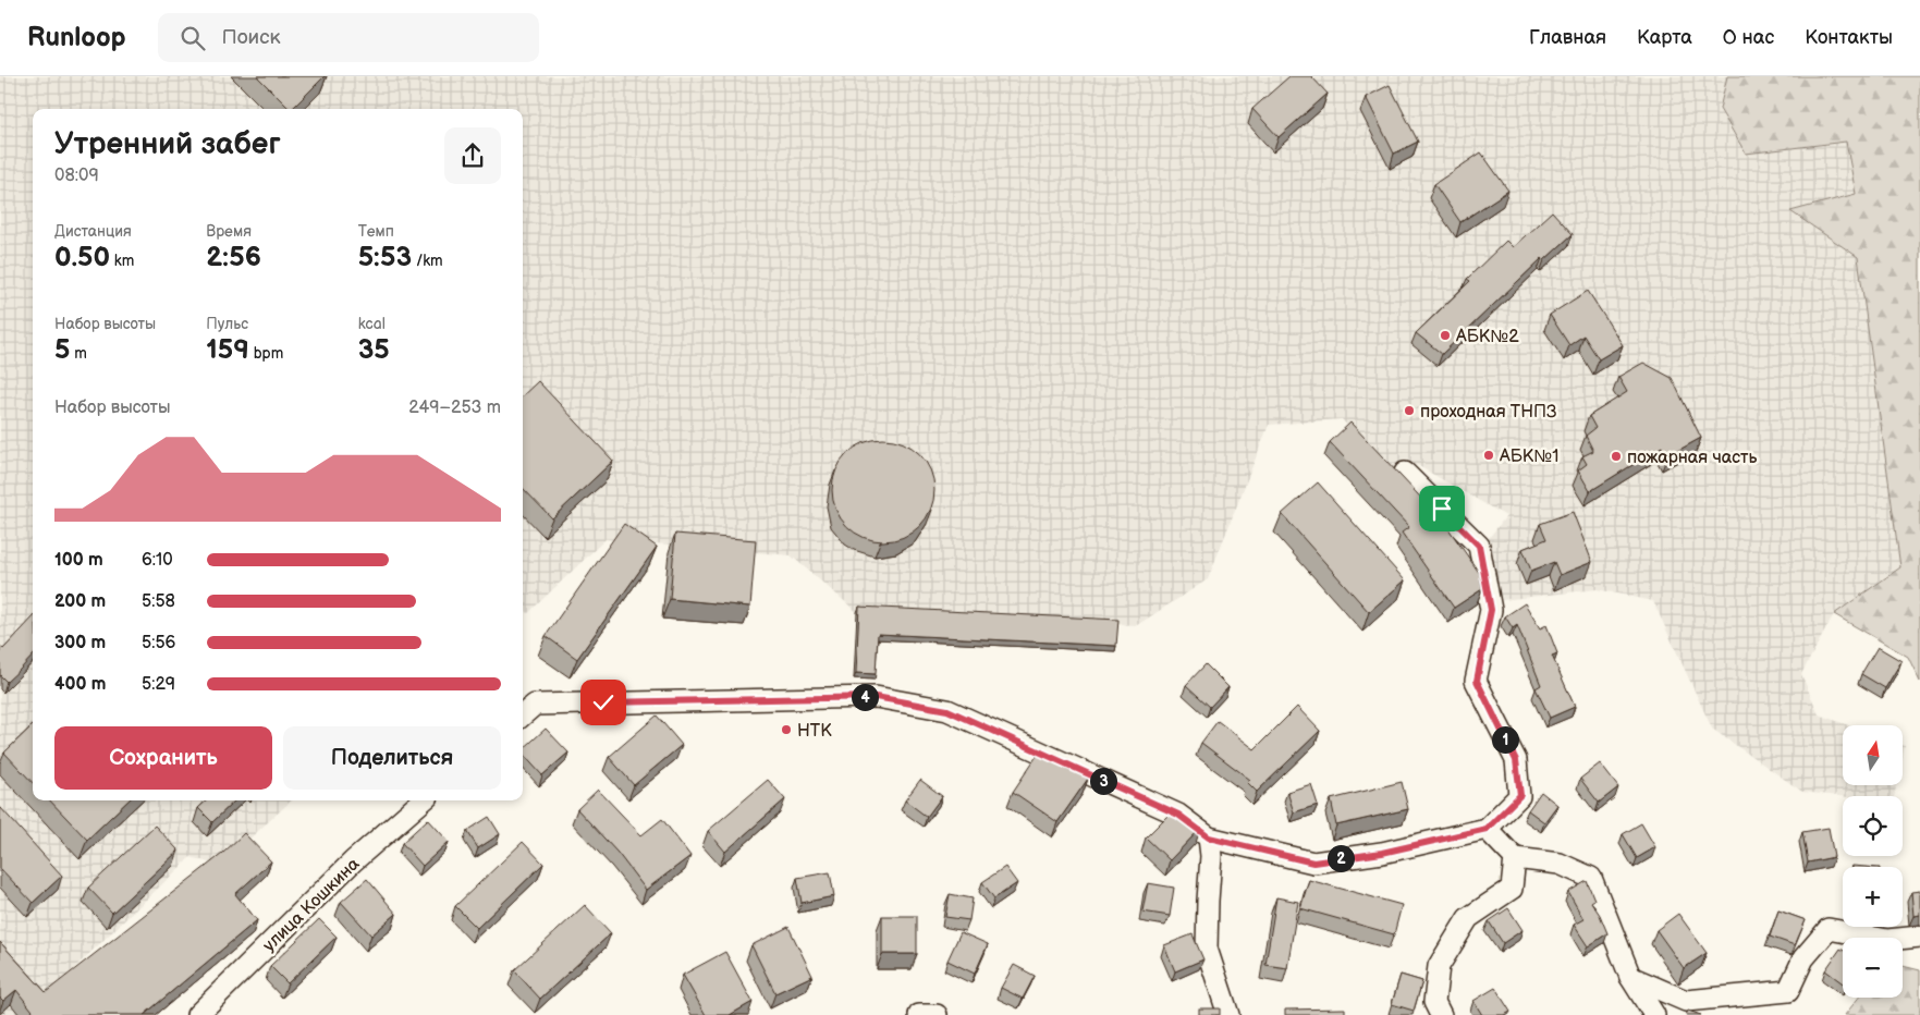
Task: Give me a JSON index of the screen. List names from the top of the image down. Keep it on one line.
{"streets":{"street":["улица Кошкина"]},"places":["АБК№2","проходная ТНПЗ","АБК№1","пожарная часть","НТК"],"north":"top","page":{"header":"Runloop","search":"Поиск","nav":["Главная","Карта","О нас","Контакты"],"heading":["Утренний забег","08:09"],"stats":[["Дистанция","0.50 km"],["Время","2:56"],["Темп","5:53 /km"],["Набор высоты","5 m"],["Пульс","159 bpm"],["kcal","35"]],"chart":["Набор высоты","249–253 m"],"list":[{"name":"100 m","note":"6:10"},{"name":"200 m","note":"5:58"},{"name":"300 m","note":"5:56"},{"name":"400 m","note":"5:29"}],"pins":["4","1","3","2"],"buttons":["Сохранить","Поделиться"],"map_buttons":["+","−"]}}
